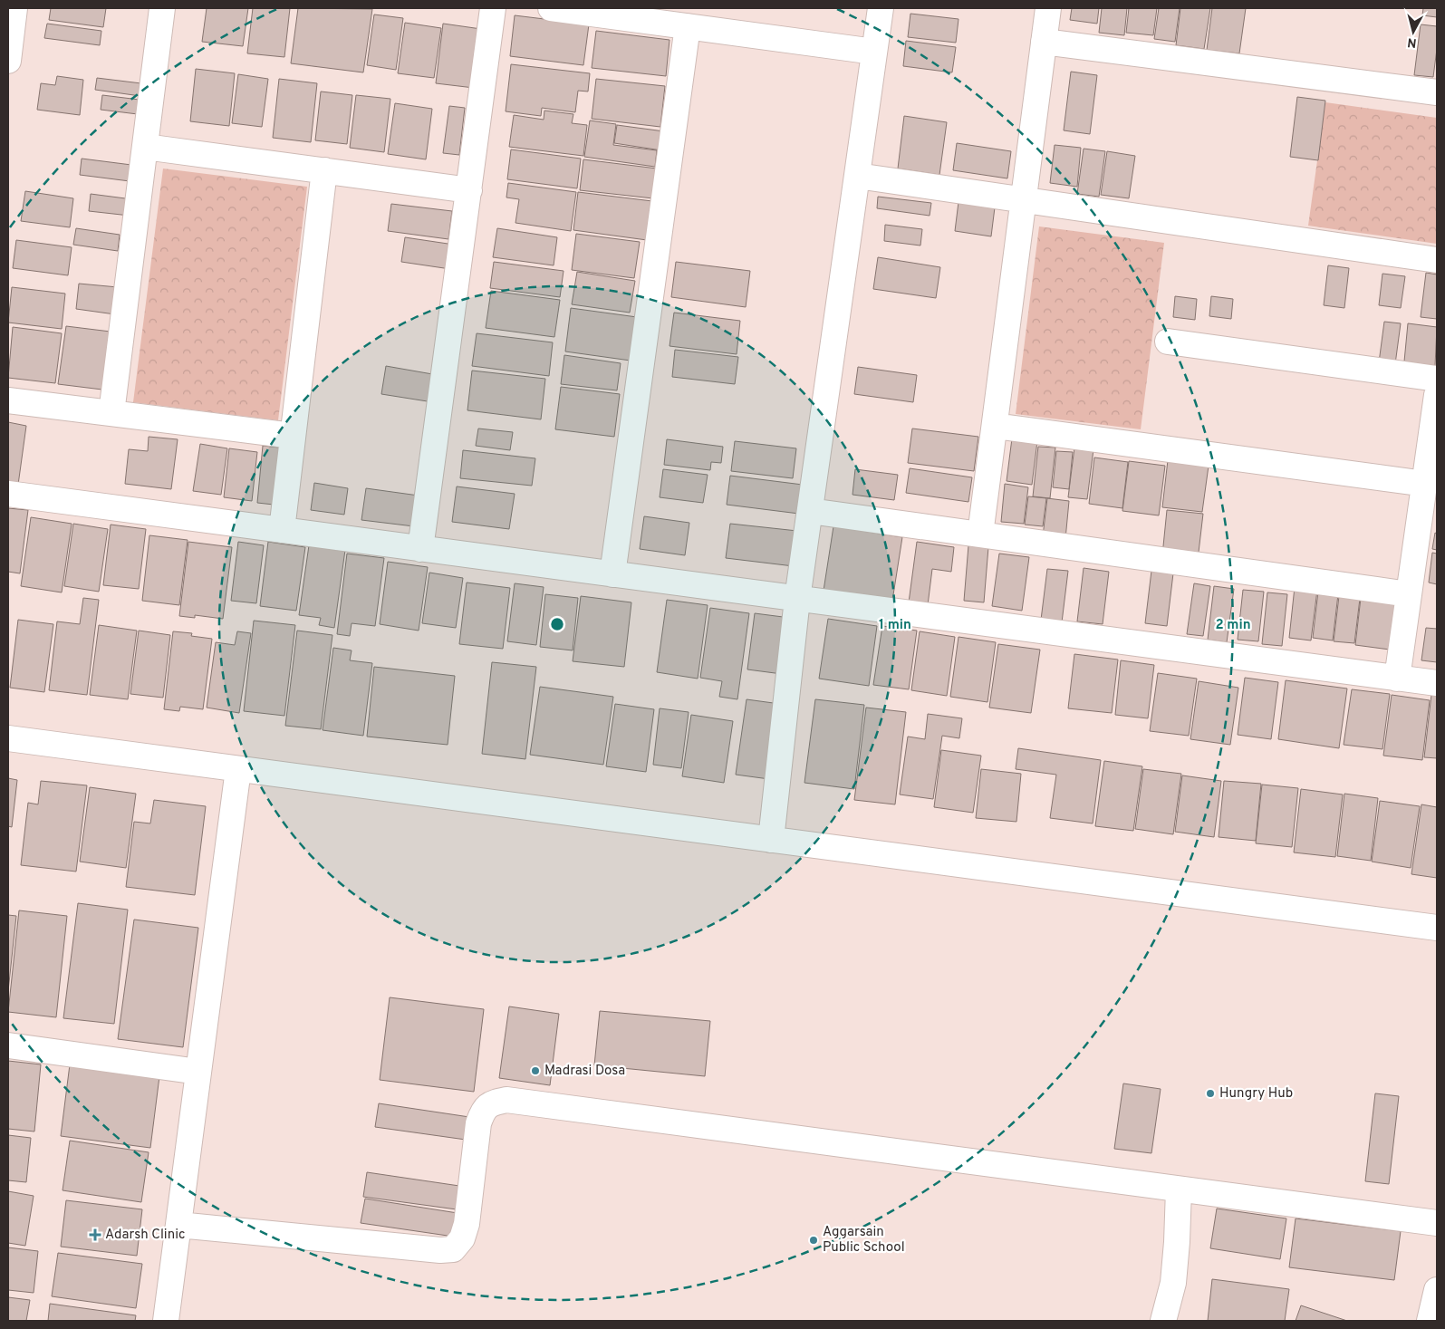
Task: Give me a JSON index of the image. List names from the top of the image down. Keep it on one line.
{"places":{"other":["Madrasi Dosa","Hungry Hub","Aggarsain Public School"],"health":["Adarsh Clinic"]},"north":"bottom","rings":["1 min","2 min"]}
